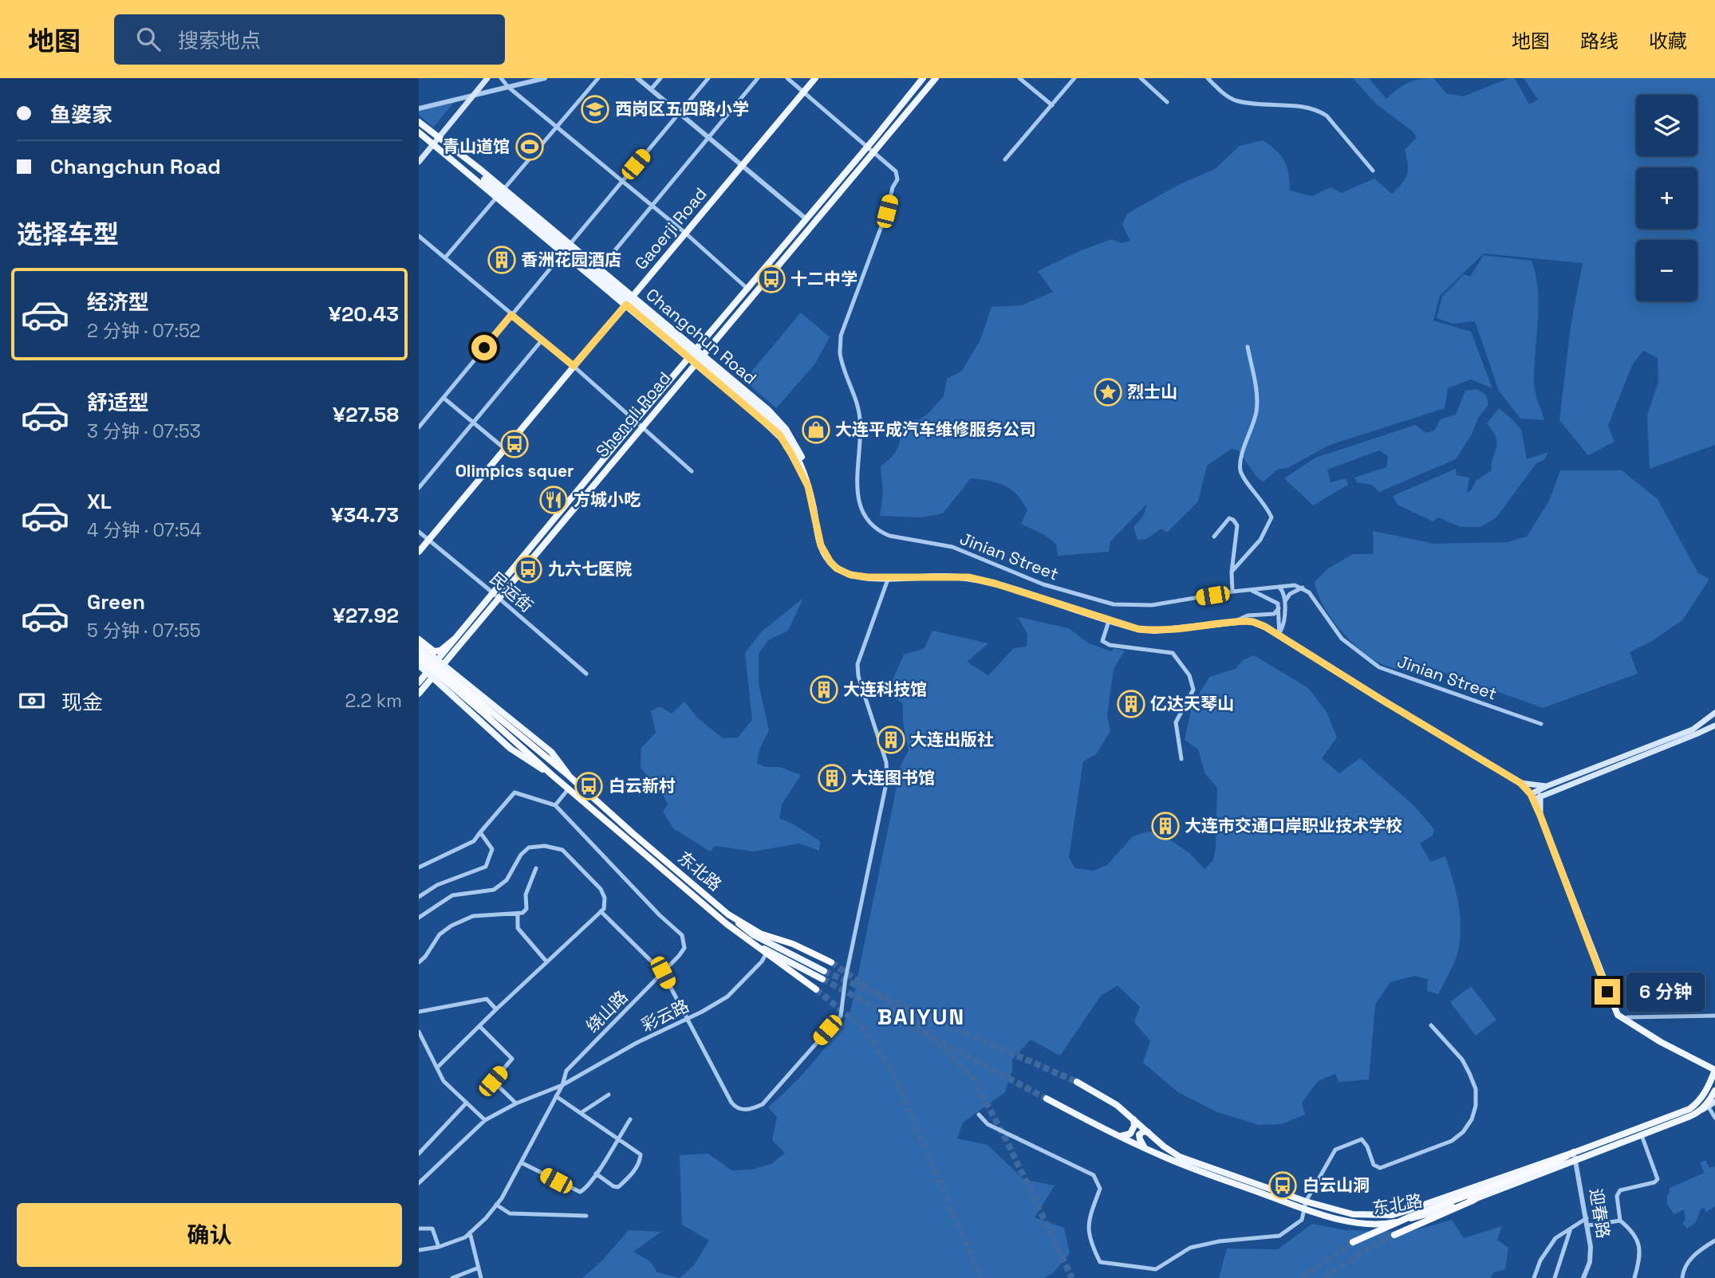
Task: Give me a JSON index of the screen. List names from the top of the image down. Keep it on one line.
{"streets":{"highway":["东北路"],"main road":["Gaoerji Road","Changchun Road","Shengli Road"],"street":["Jinian Street","民运街","绕山路","彩云路","迎春路"]},"crossings":[["Gaoerji Road","Changchun Road"],["Gaoerji Road","Jinian Street"],["Gaoerji Road","民运街"],["Changchun Road","Shengli Road"],["Changchun Road","东北路"],["Shengli Road","Jinian Street"],["Shengli Road","民运街"],["Shengli Road","东北路"],["东北路","彩云路"],["东北路","迎春路"],["绕山路","彩云路"]],"districts":["BAIYUN"],"places":{"school or university":["西岗区五四路小学"],"sports":["青山道馆"],"building":["香洲花园酒店","大连科技馆","亿达天琴山","大连出版社","大连图书馆","大连市交通口岸职业技术学校"],"bus stop":["十二中学","Olimpics squer","九六七医院","白云新村","白云山洞"],"place":["烈士山"],"shop":["大连平成汽车维修服务公司"],"restaurant":["方城小吃"]},"page":{"header":"地图","search":"搜索地点","nav":["地图","路线","收藏"],"banner":["鱼婆家","Changchun Road"],"map_buttons":["+","−"],"heading":"选择车型","list":[{"name":"经济型","note":"2 分钟 · 07:52","value":"¥20.43"},{"name":"舒适型","note":"3 分钟 · 07:53","value":"¥27.58"},{"name":"XL","note":"4 分钟 · 07:54","value":"¥34.73"},{"name":"Green","note":"5 分钟 · 07:55","value":"¥27.92"}],"pay":["现金","2.2 km"],"bubble":"6 分钟","buttons":"确认"}}
